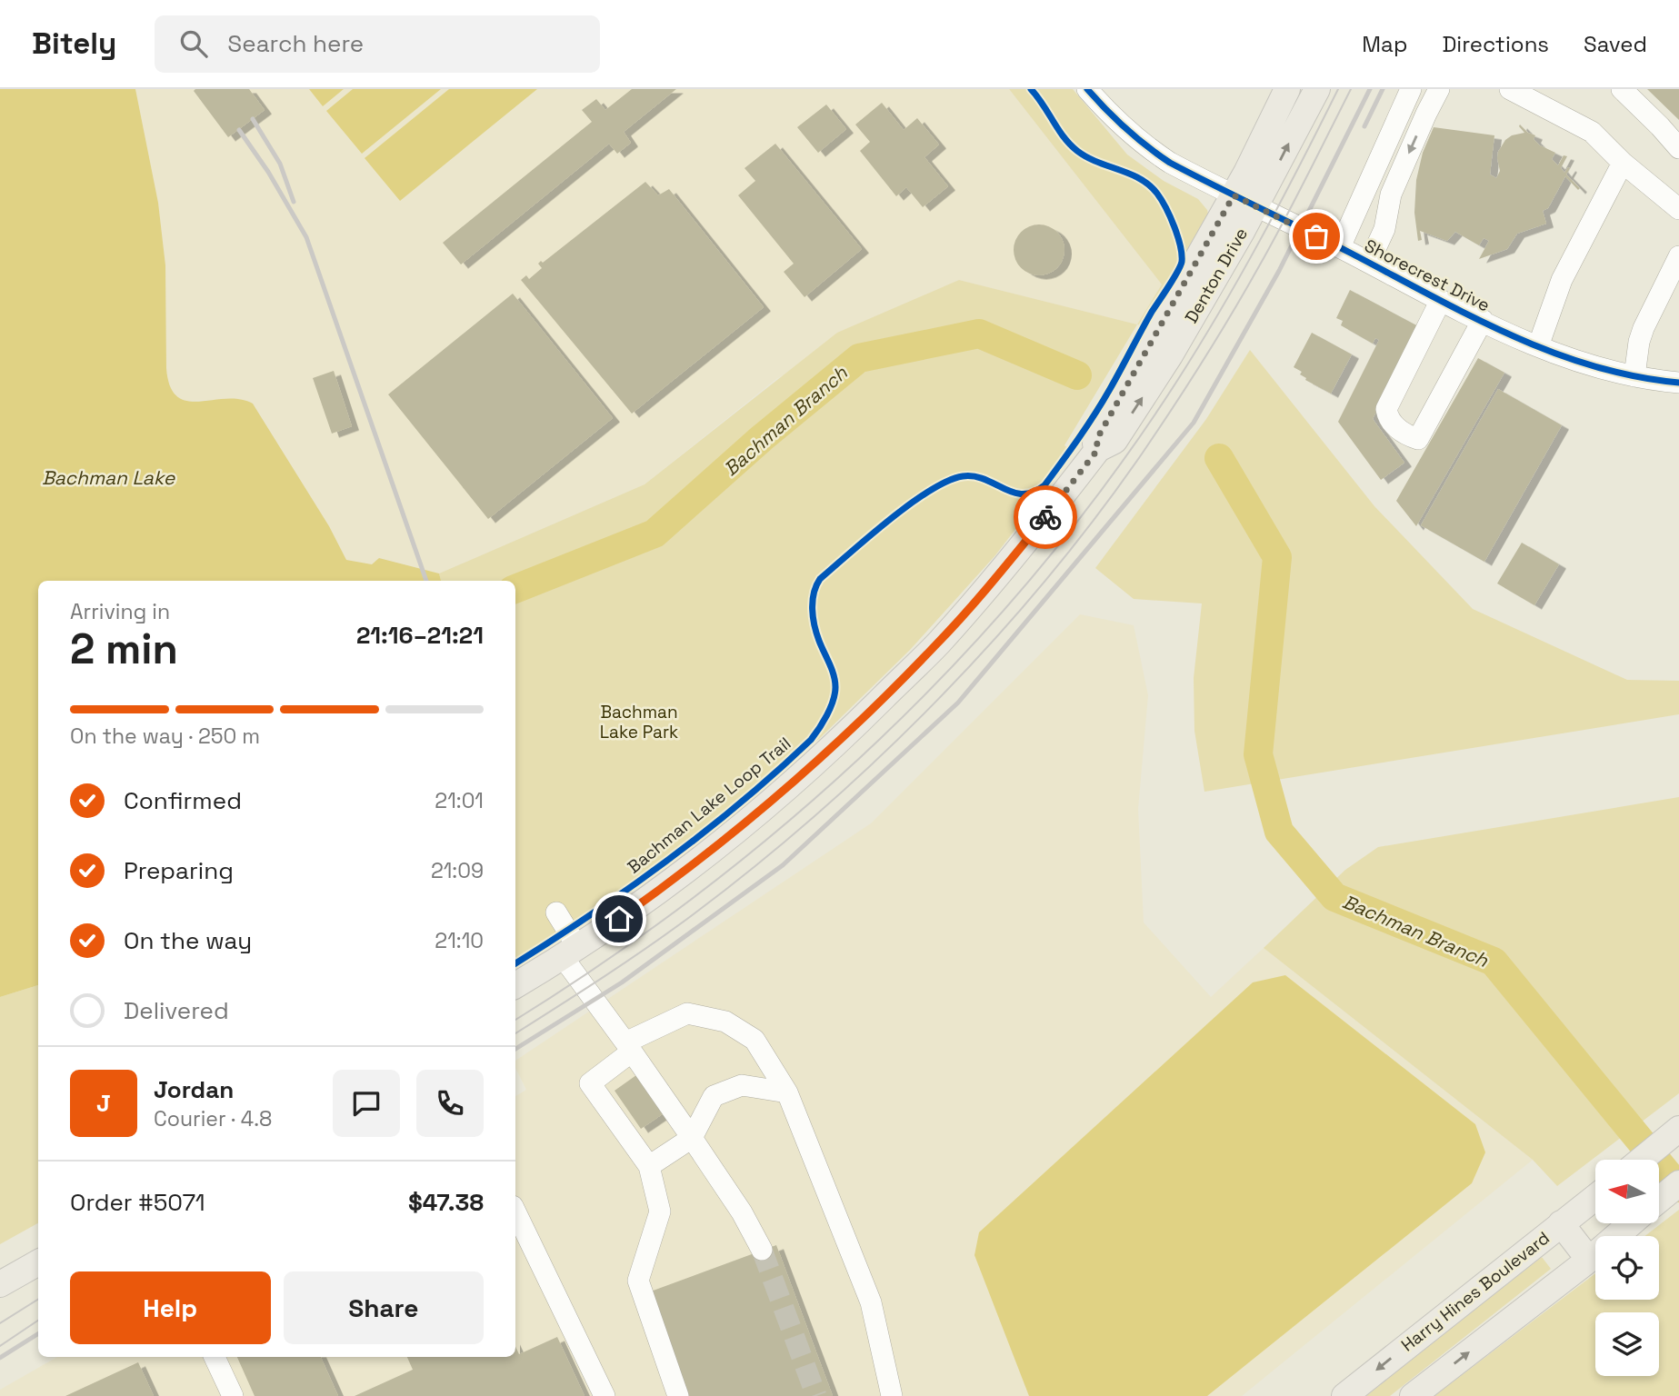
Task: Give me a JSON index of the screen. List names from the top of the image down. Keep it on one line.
{"streets":{"main road":["Denton Drive","Harry Hines Boulevard"],"street":["Shorecrest Drive"],"cycle path":["Bachman Lake Loop Trail"]},"crossings":[["Denton Drive","Shorecrest Drive"]],"water":["Bachman Branch","Bachman Lake"],"parks":["Bachman Lake Park"],"north":"left","page":{"header":"Bitely","search":"Search here","nav":["Map","Directions","Saved"],"heading":["2 min","Arriving in","21:16–21:21"],"panel":["Jordan","Courier · 4.8","Order #5071","$47.38"],"bar":"On the way · 250 m","list":[["Confirmed","21:01"],["Preparing","21:09"],["On the way","21:10"],"Delivered"],"round":"J","buttons":["Help","Share"]}}
